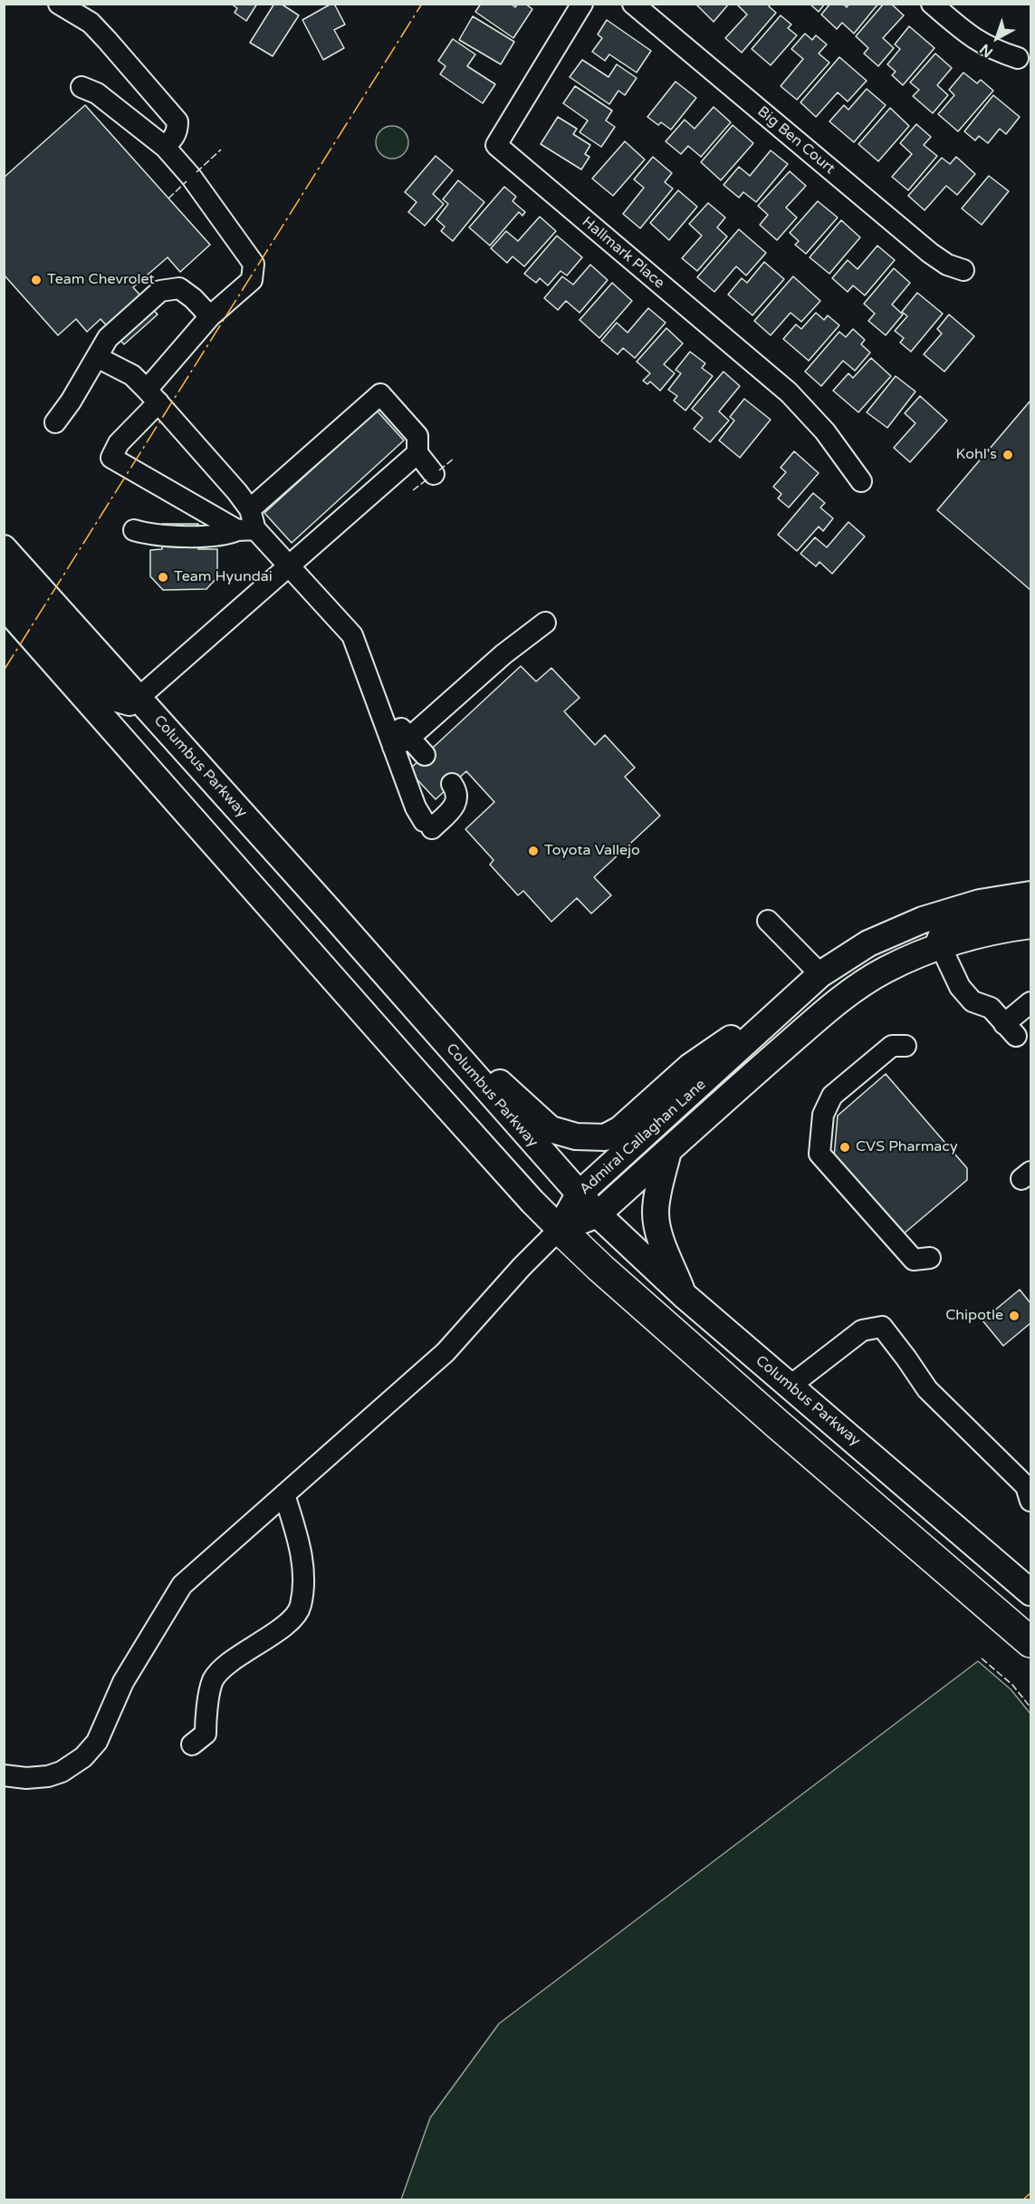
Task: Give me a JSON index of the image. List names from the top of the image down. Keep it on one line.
{"streets":{"main road":["Columbus Parkway","Admiral Callaghan Lane"],"street":["Big Ben Court","Hallmark Place"]},"crossings":[["Columbus Parkway","Admiral Callaghan Lane"]],"places":["Team Chevrolet","Kohl's","Team Hyundai","Toyota Vallejo","CVS Pharmacy","Chipotle"],"north":"bottom left"}
